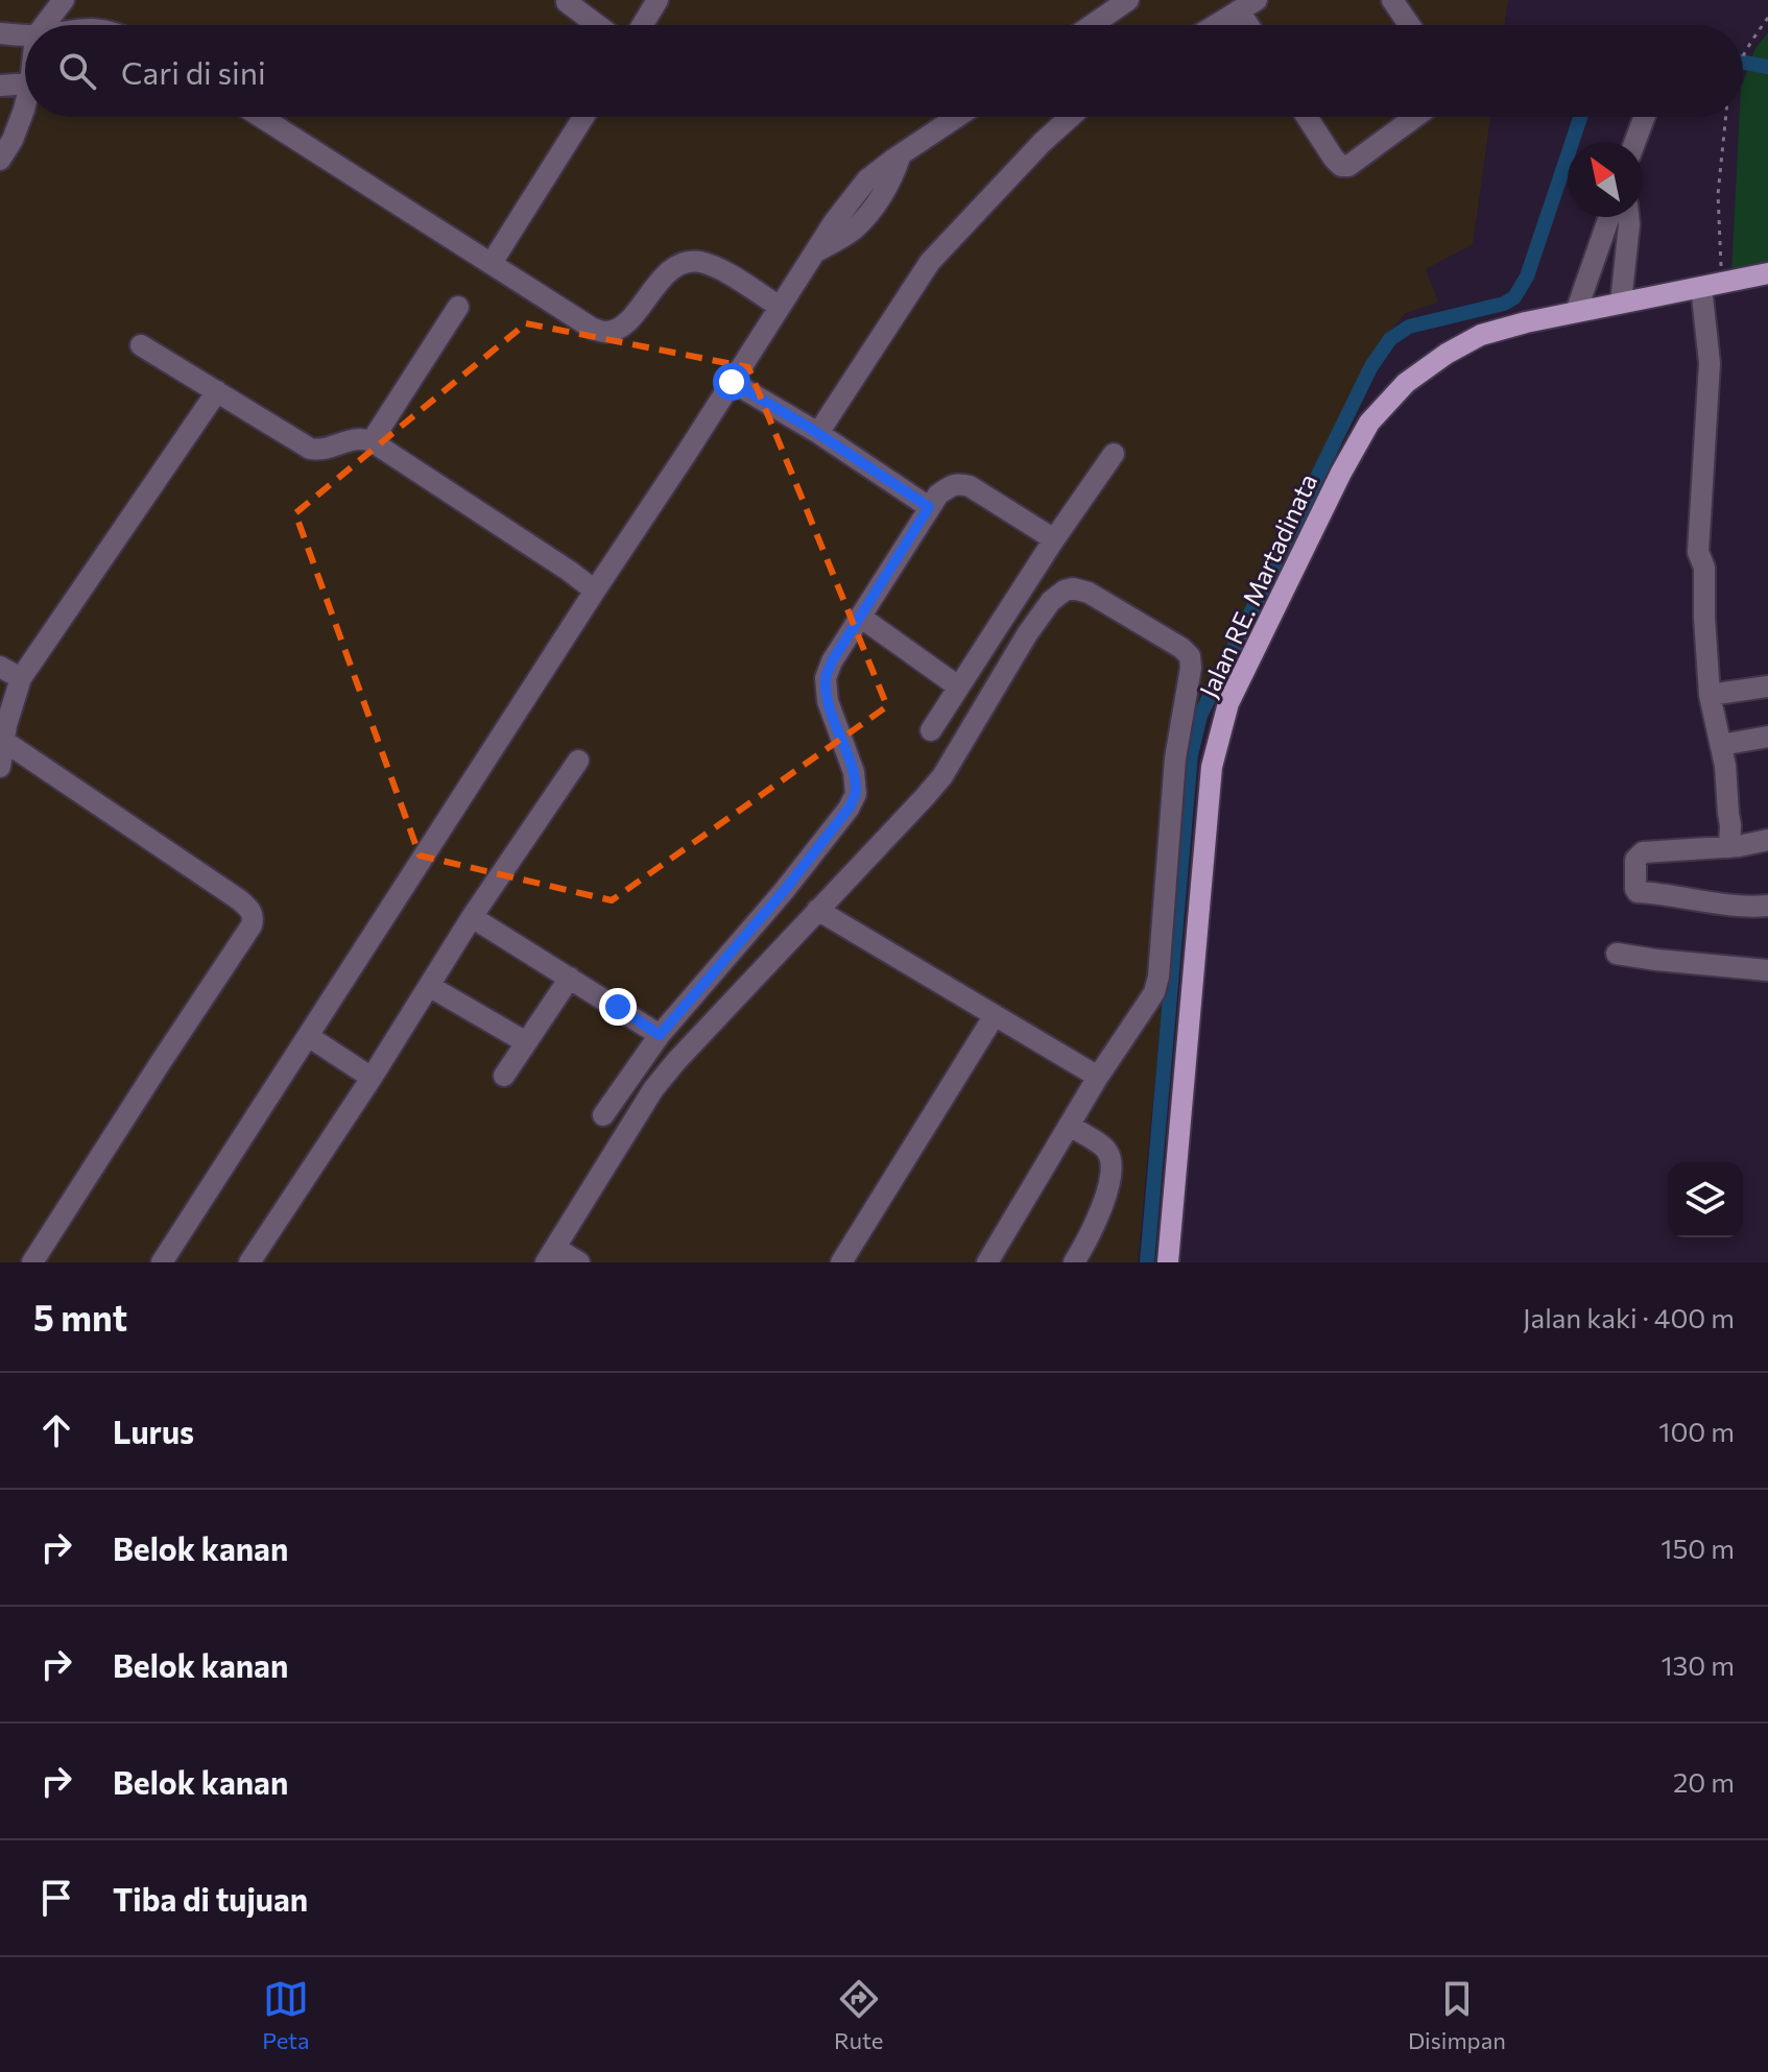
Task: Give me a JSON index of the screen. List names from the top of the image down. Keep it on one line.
{"streets":{"main road":["Jalan RE. Martadinata"]},"north":"top left","page":{"search":"Cari di sini","heading":["5 mnt","Jalan kaki · 400 m"],"list":[["Lurus","100 m"],["Belok kanan","150 m"],["Belok kanan","130 m"],["Belok kanan","20 m"],"Tiba di tujuan"],"nav":["Peta","Rute","Disimpan"]}}
